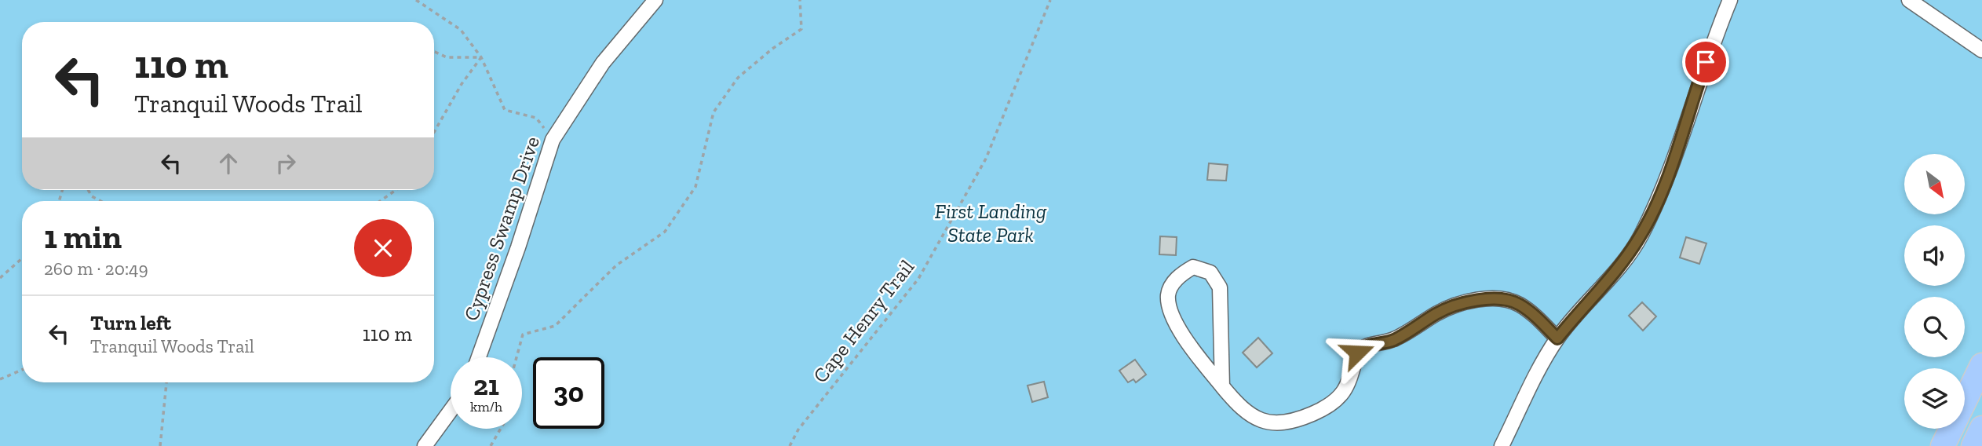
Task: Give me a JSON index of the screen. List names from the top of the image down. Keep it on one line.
{"streets":{"street":["Cypress Swamp Drive"],"path":["Cape Henry Trail"]},"parks":["First Landing State Park"],"north":"bottom right","page":{"turn":["110 m","Tranquil Woods Trail"],"heading":["1 min","260 m · 20:49"],"list":[{"name":"Turn left","note":"Tranquil Woods Trail","value":"110 m"}],"speed":"21 km/h","limit":"30"}}
